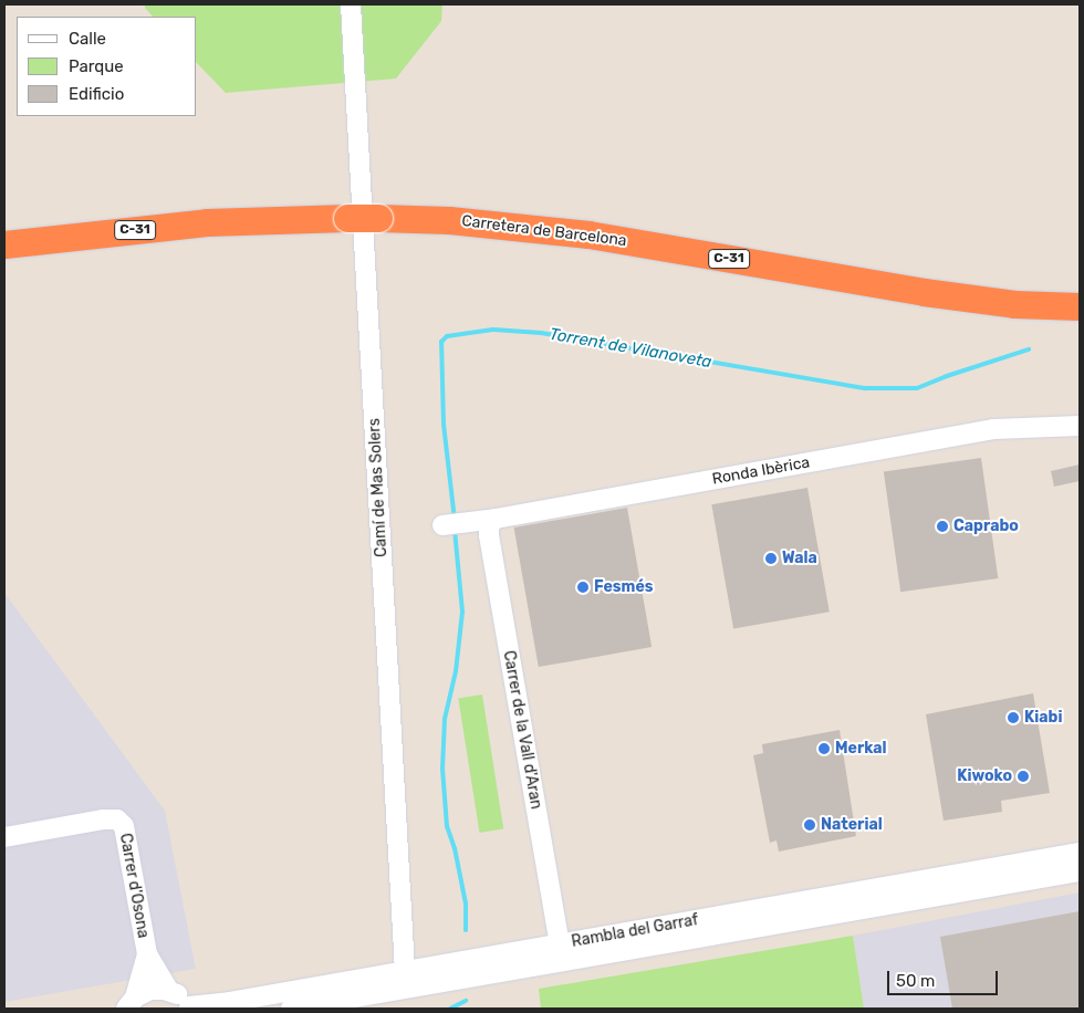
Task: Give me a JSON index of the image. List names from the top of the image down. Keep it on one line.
{"streets":{"highway":["C-31","Carretera de Barcelona"],"street":["Ronda Ibèrica","Camí de Mas Solers","Carrer de la Vall d'Aran","Carrer d'Osona","Rambla del Garraf"]},"crossings":[["Ronda Ibèrica","Carrer de la Vall d'Aran"],["Camí de Mas Solers","Rambla del Garraf"],["Carrer de la Vall d'Aran","Rambla del Garraf"],["Carrer d'Osona","Rambla del Garraf"]],"water":["Torrent de Vilanoveta"],"places":["Caprabo","Wala","Fesmés","Kiabi","Merkal","Kiwoko","Naterial"],"legend":["Calle","Parque","Edificio"],"scale_bar":"50 m"}
